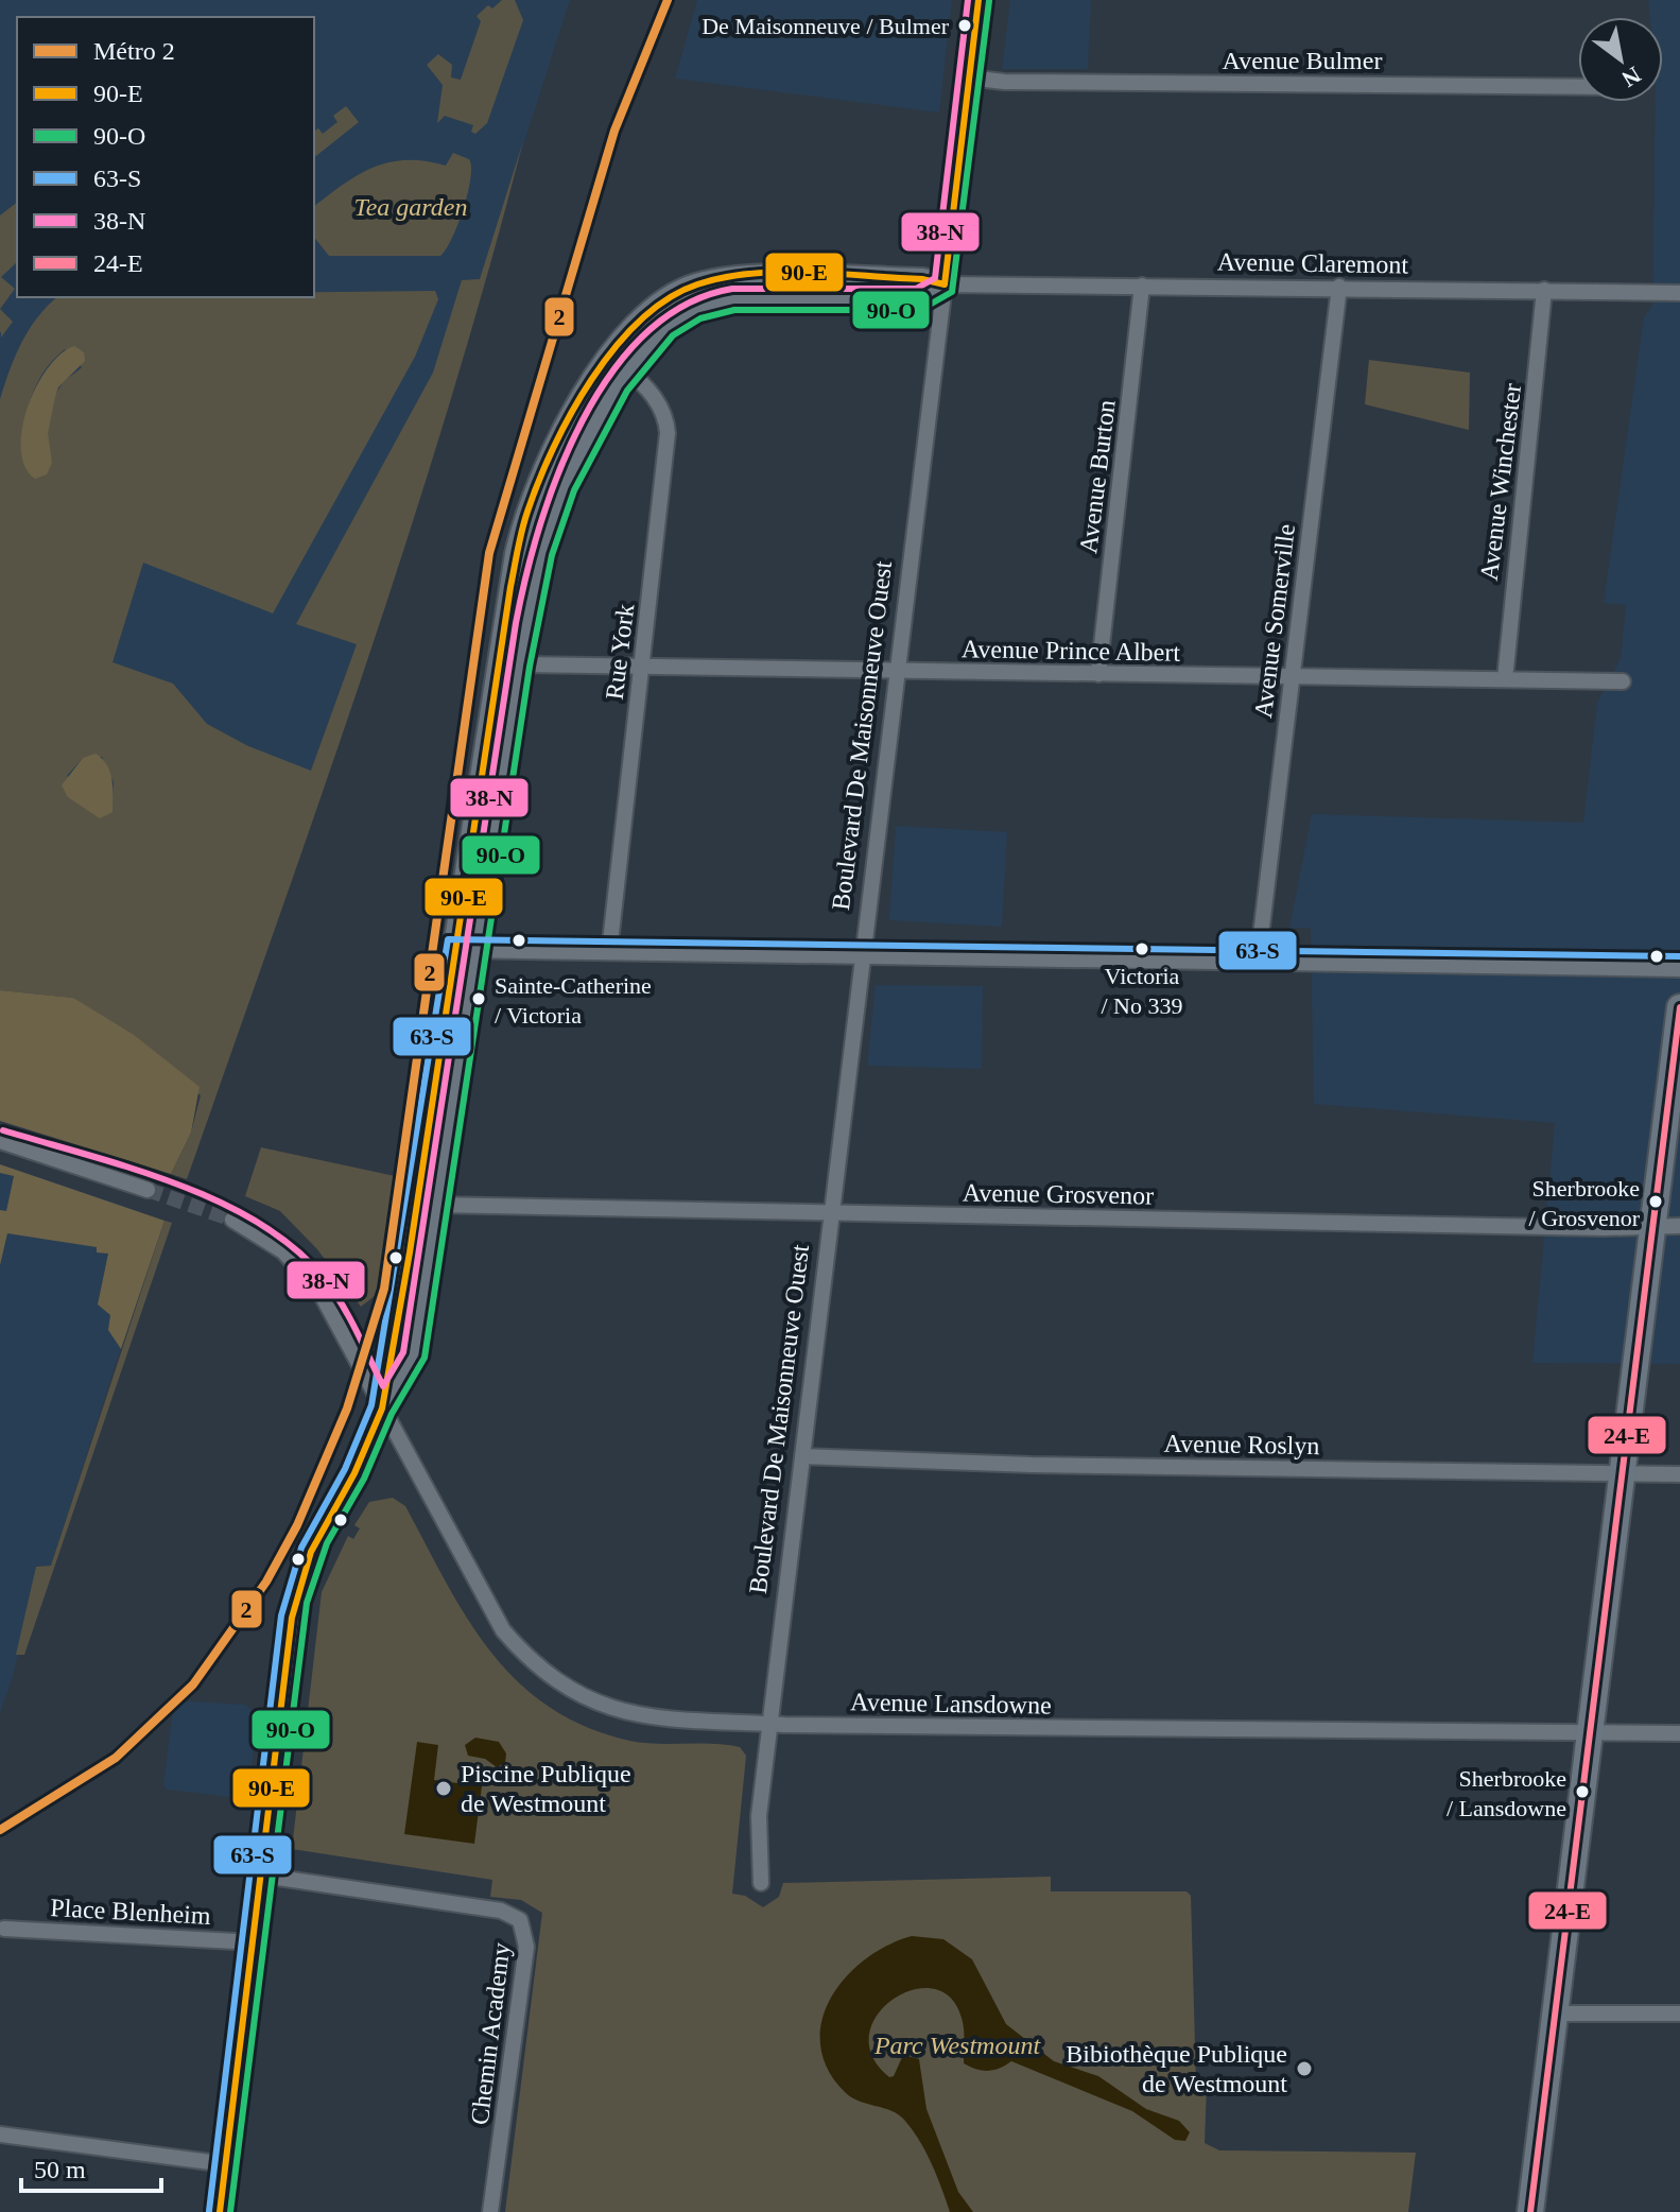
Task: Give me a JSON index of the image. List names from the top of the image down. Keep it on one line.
{"streets":{"main road":["Boulevard De Maisonneuve Ouest"],"street":["Avenue Bulmer","Avenue Claremont","Avenue Burton","Avenue Winchester","Avenue Somerville","Avenue Prince Albert","Rue York","Avenue Grosvenor","Avenue Roslyn","Avenue Lansdowne","Place Blenheim","Chemin Academy"]},"crossings":[["Avenue Bulmer","Boulevard De Maisonneuve Ouest"],["Avenue Claremont","Avenue Burton"],["Avenue Claremont","Avenue Winchester"],["Avenue Claremont","Avenue Somerville"],["Avenue Claremont","Boulevard De Maisonneuve Ouest"],["Avenue Burton","Avenue Prince Albert"],["Avenue Winchester","Avenue Prince Albert"],["Avenue Somerville","Avenue Prince Albert"],["Avenue Prince Albert","Rue York"],["Avenue Prince Albert","Boulevard De Maisonneuve Ouest"],["Boulevard De Maisonneuve Ouest","Avenue Grosvenor"],["Boulevard De Maisonneuve Ouest","Avenue Roslyn"],["Boulevard De Maisonneuve Ouest","Avenue Lansdowne"]],"parks":["Tea garden","Parc Westmount"],"places":["De Maisonneuve / Bulmer","Victoria / No 339","Sainte-Catherine / Victoria","Sherbrooke / Grosvenor","Piscine Publique de Westmount","Sherbrooke / Lansdowne","Bibiothèque Publique de Westmount"],"lines":["metro line 2","transit line 90-E","transit line 38-N","transit line 90-O","transit line 63-S","transit line 24-E"],"legend":["Métro 2","90-E","90-O","63-S","38-N","24-E"],"scale_bar":"50 m","north":"bottom right"}
